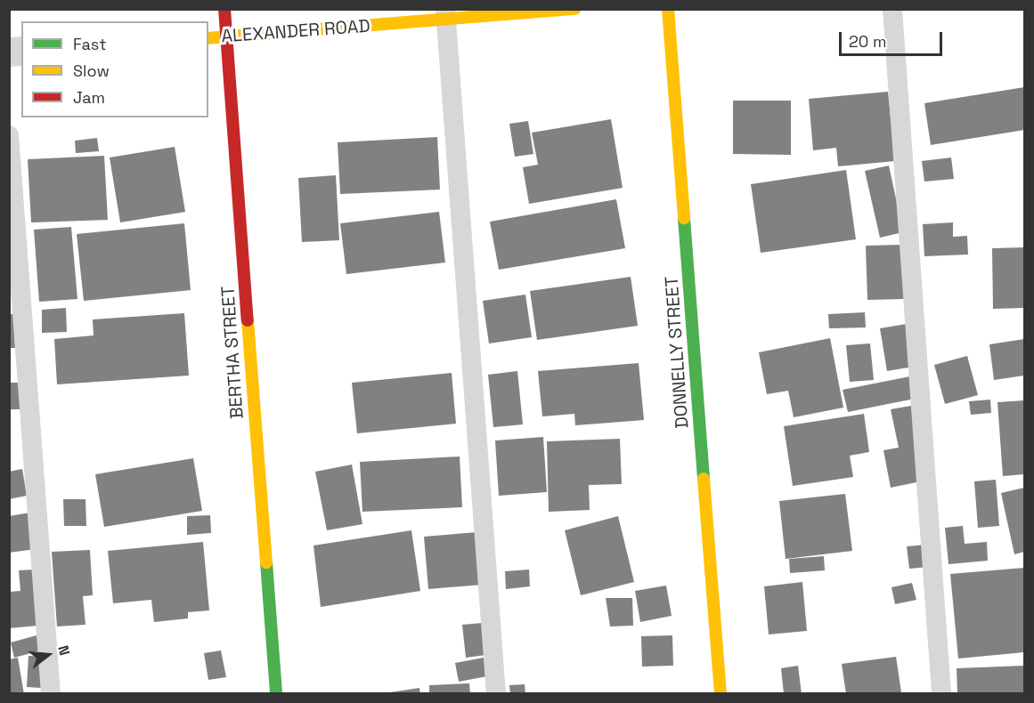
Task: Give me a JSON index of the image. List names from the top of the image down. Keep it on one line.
{"streets":{"street":["ALEXANDER ROAD","BERTHA STREET","DONNELLY STREET"]},"crossings":[["ALEXANDER ROAD","BERTHA STREET"]],"legend":["Fast","Slow","Jam"],"scale_bar":"20 m","north":"right"}
